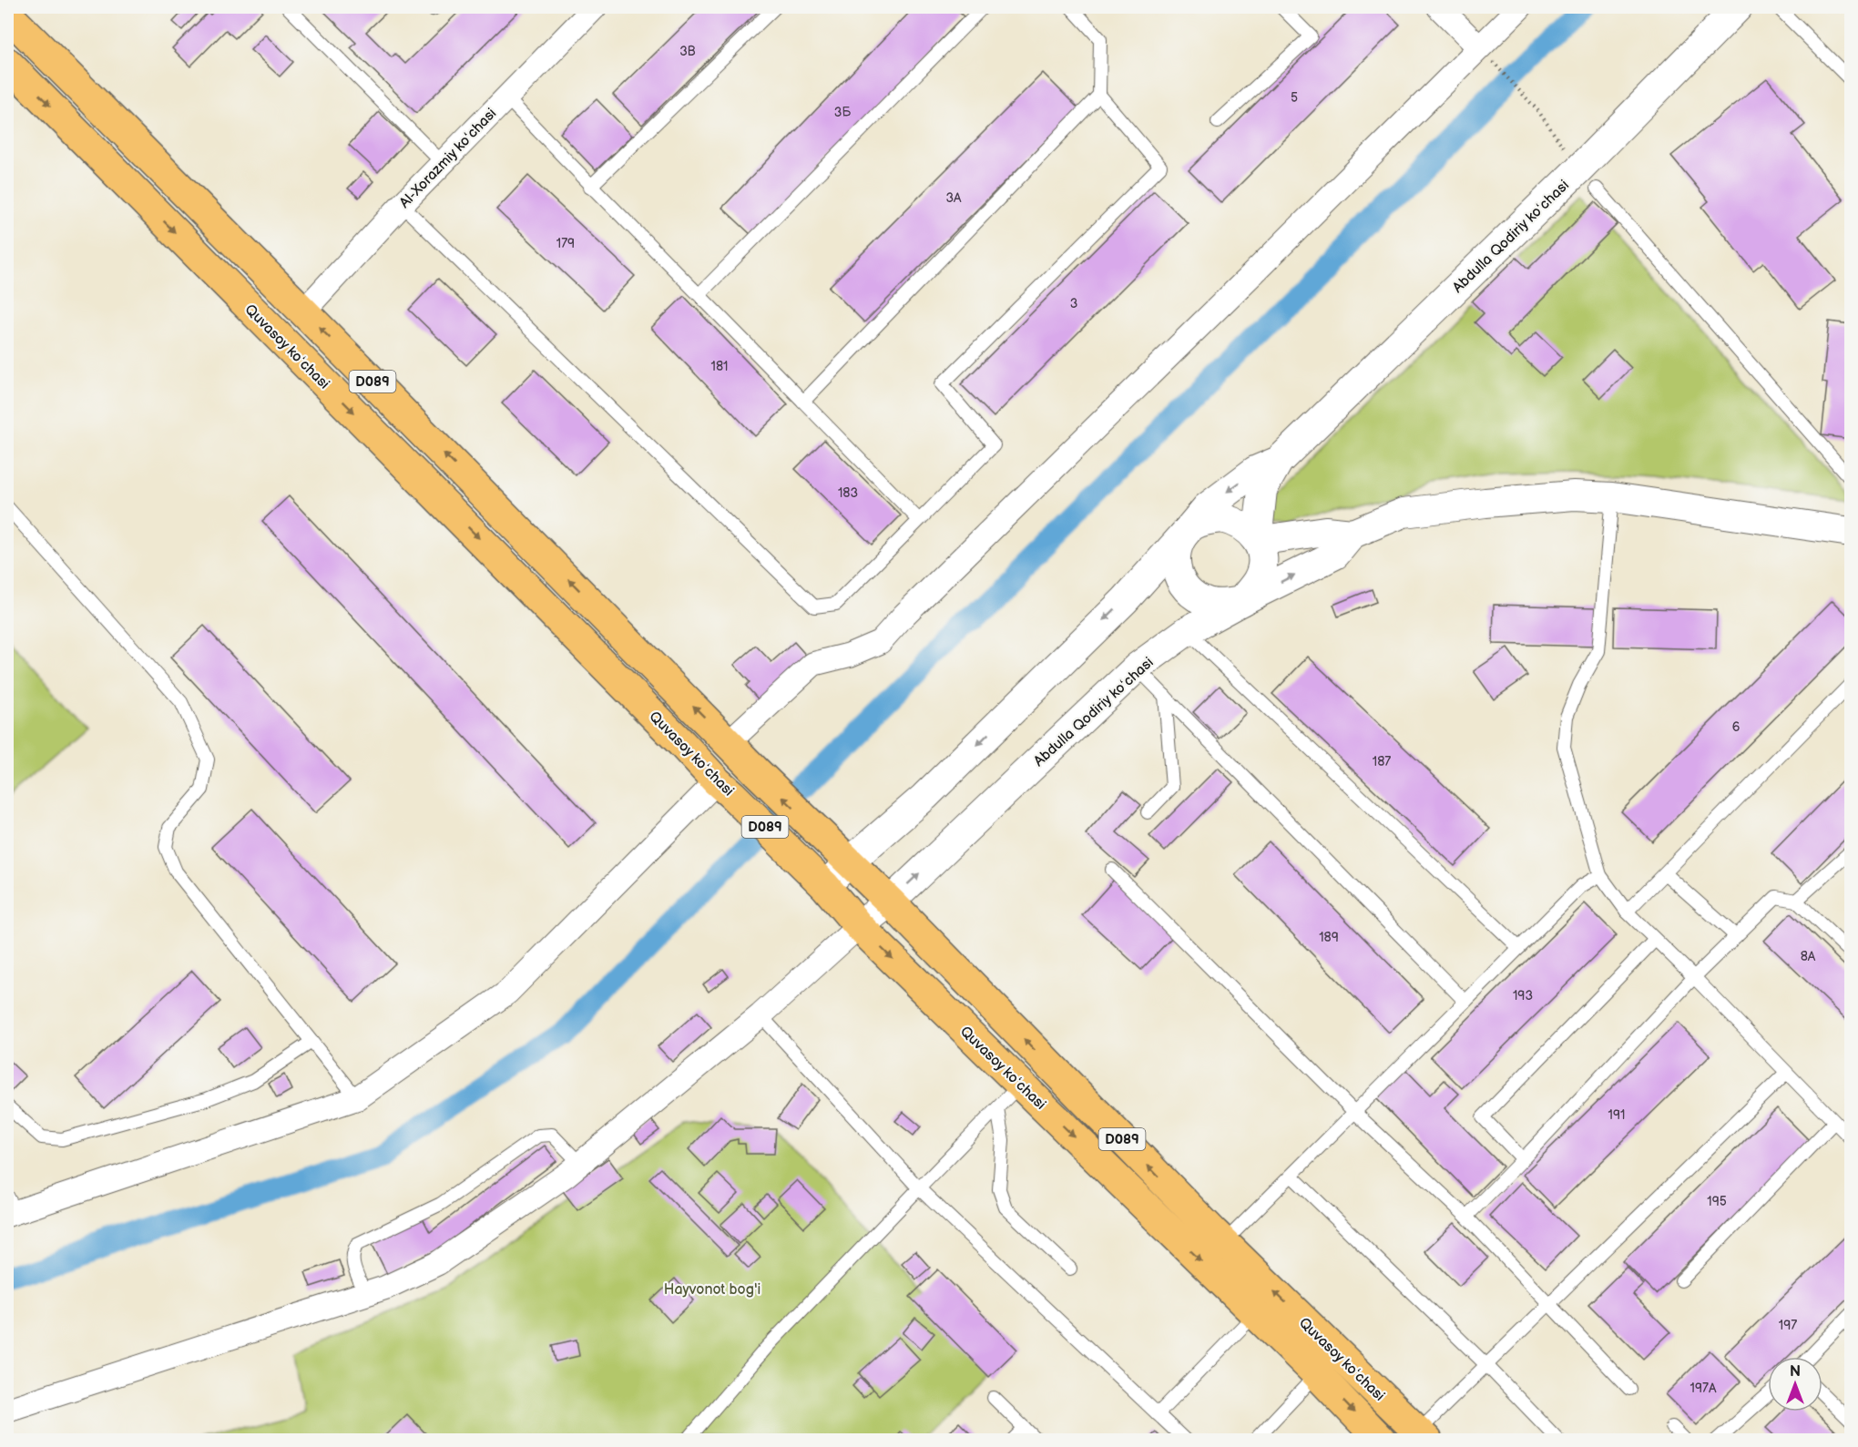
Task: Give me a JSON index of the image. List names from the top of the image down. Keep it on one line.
{"streets":{"main road":["Quvasoy koʻchasi","D089"],"street":["Al-Xorazmiy koʻchasi","Abdulla Qodiriy koʻchasi"]},"crossings":[["Al-Xorazmiy koʻchasi","D089"],["Abdulla Qodiriy koʻchasi","Quvasoy koʻchasi"],["Quvasoy koʻchasi","D089"]],"parks":["Hayvonot bog'i"],"house_numbers":["3В","5","3Б","3А","179","3","181","183","6","187","189","8А","193","191","195","197","197A"],"north":"top"}
